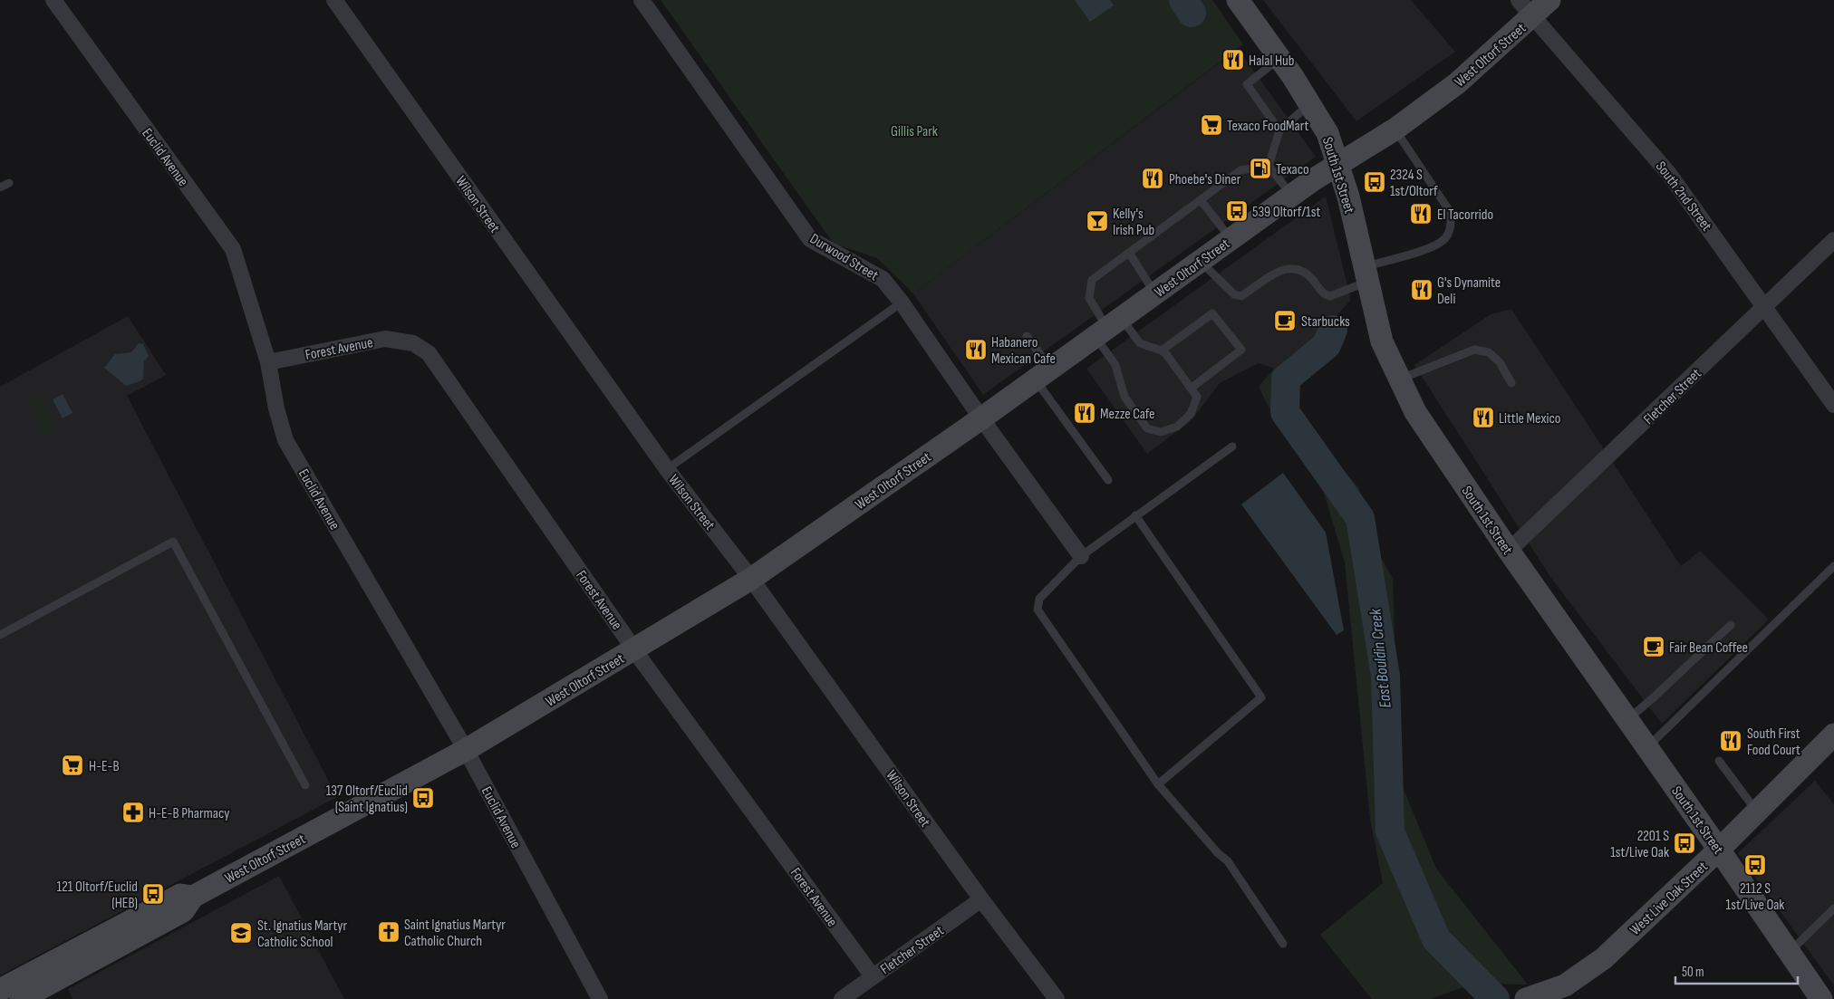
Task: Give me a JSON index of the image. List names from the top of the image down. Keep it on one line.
{"streets":{"main road":["West Oltorf Street","South 1st Street","West Live Oak Street"],"street":["Euclid Avenue","South 2nd Street","Wilson Street","Durwood Street","Forest Avenue","Fletcher Street"]},"crossings":[["West Oltorf Street","Euclid Avenue"],["West Oltorf Street","South 1st Street"],["West Oltorf Street","South 2nd Street"],["West Oltorf Street","Wilson Street"],["West Oltorf Street","Durwood Street"],["West Oltorf Street","Forest Avenue"],["Euclid Avenue","Forest Avenue"],["South 1st Street","Fletcher Street"],["South 1st Street","West Live Oak Street"],["South 2nd Street","Fletcher Street"],["Wilson Street","Fletcher Street"],["Forest Avenue","Fletcher Street"]],"water":["East Bouldin Creek"],"parks":["Gillis Park"],"places":{"restaurant":["Halal Hub","Phoebe's Diner","El Tacorrido","G's Dynamite Deli","Habanero Mexican Cafe","Mezze Cafe","Little Mexico","South First Food Court"],"supermarket":["Texaco FoodMart","H-E-B"],"fuel station":["Texaco"],"bus stop":["2324 S 1st/Oltorf","539 Oltorf/1st","137 Oltorf/Euclid (Saint Ignatius)","2201 S 1st/Live Oak","2112 S 1st/Live Oak","121 Oltorf/Euclid (HEB)"],"bar":["Kelly's Irish Pub"],"cafe":["Starbucks","Fair Bean Coffee"],"pharmacy":["H-E-B Pharmacy"],"church":["Saint Ignatius Martyr Catholic Church"],"school or university":["St. Ignatius Martyr Catholic School"]},"scale_bar":"50 m"}
